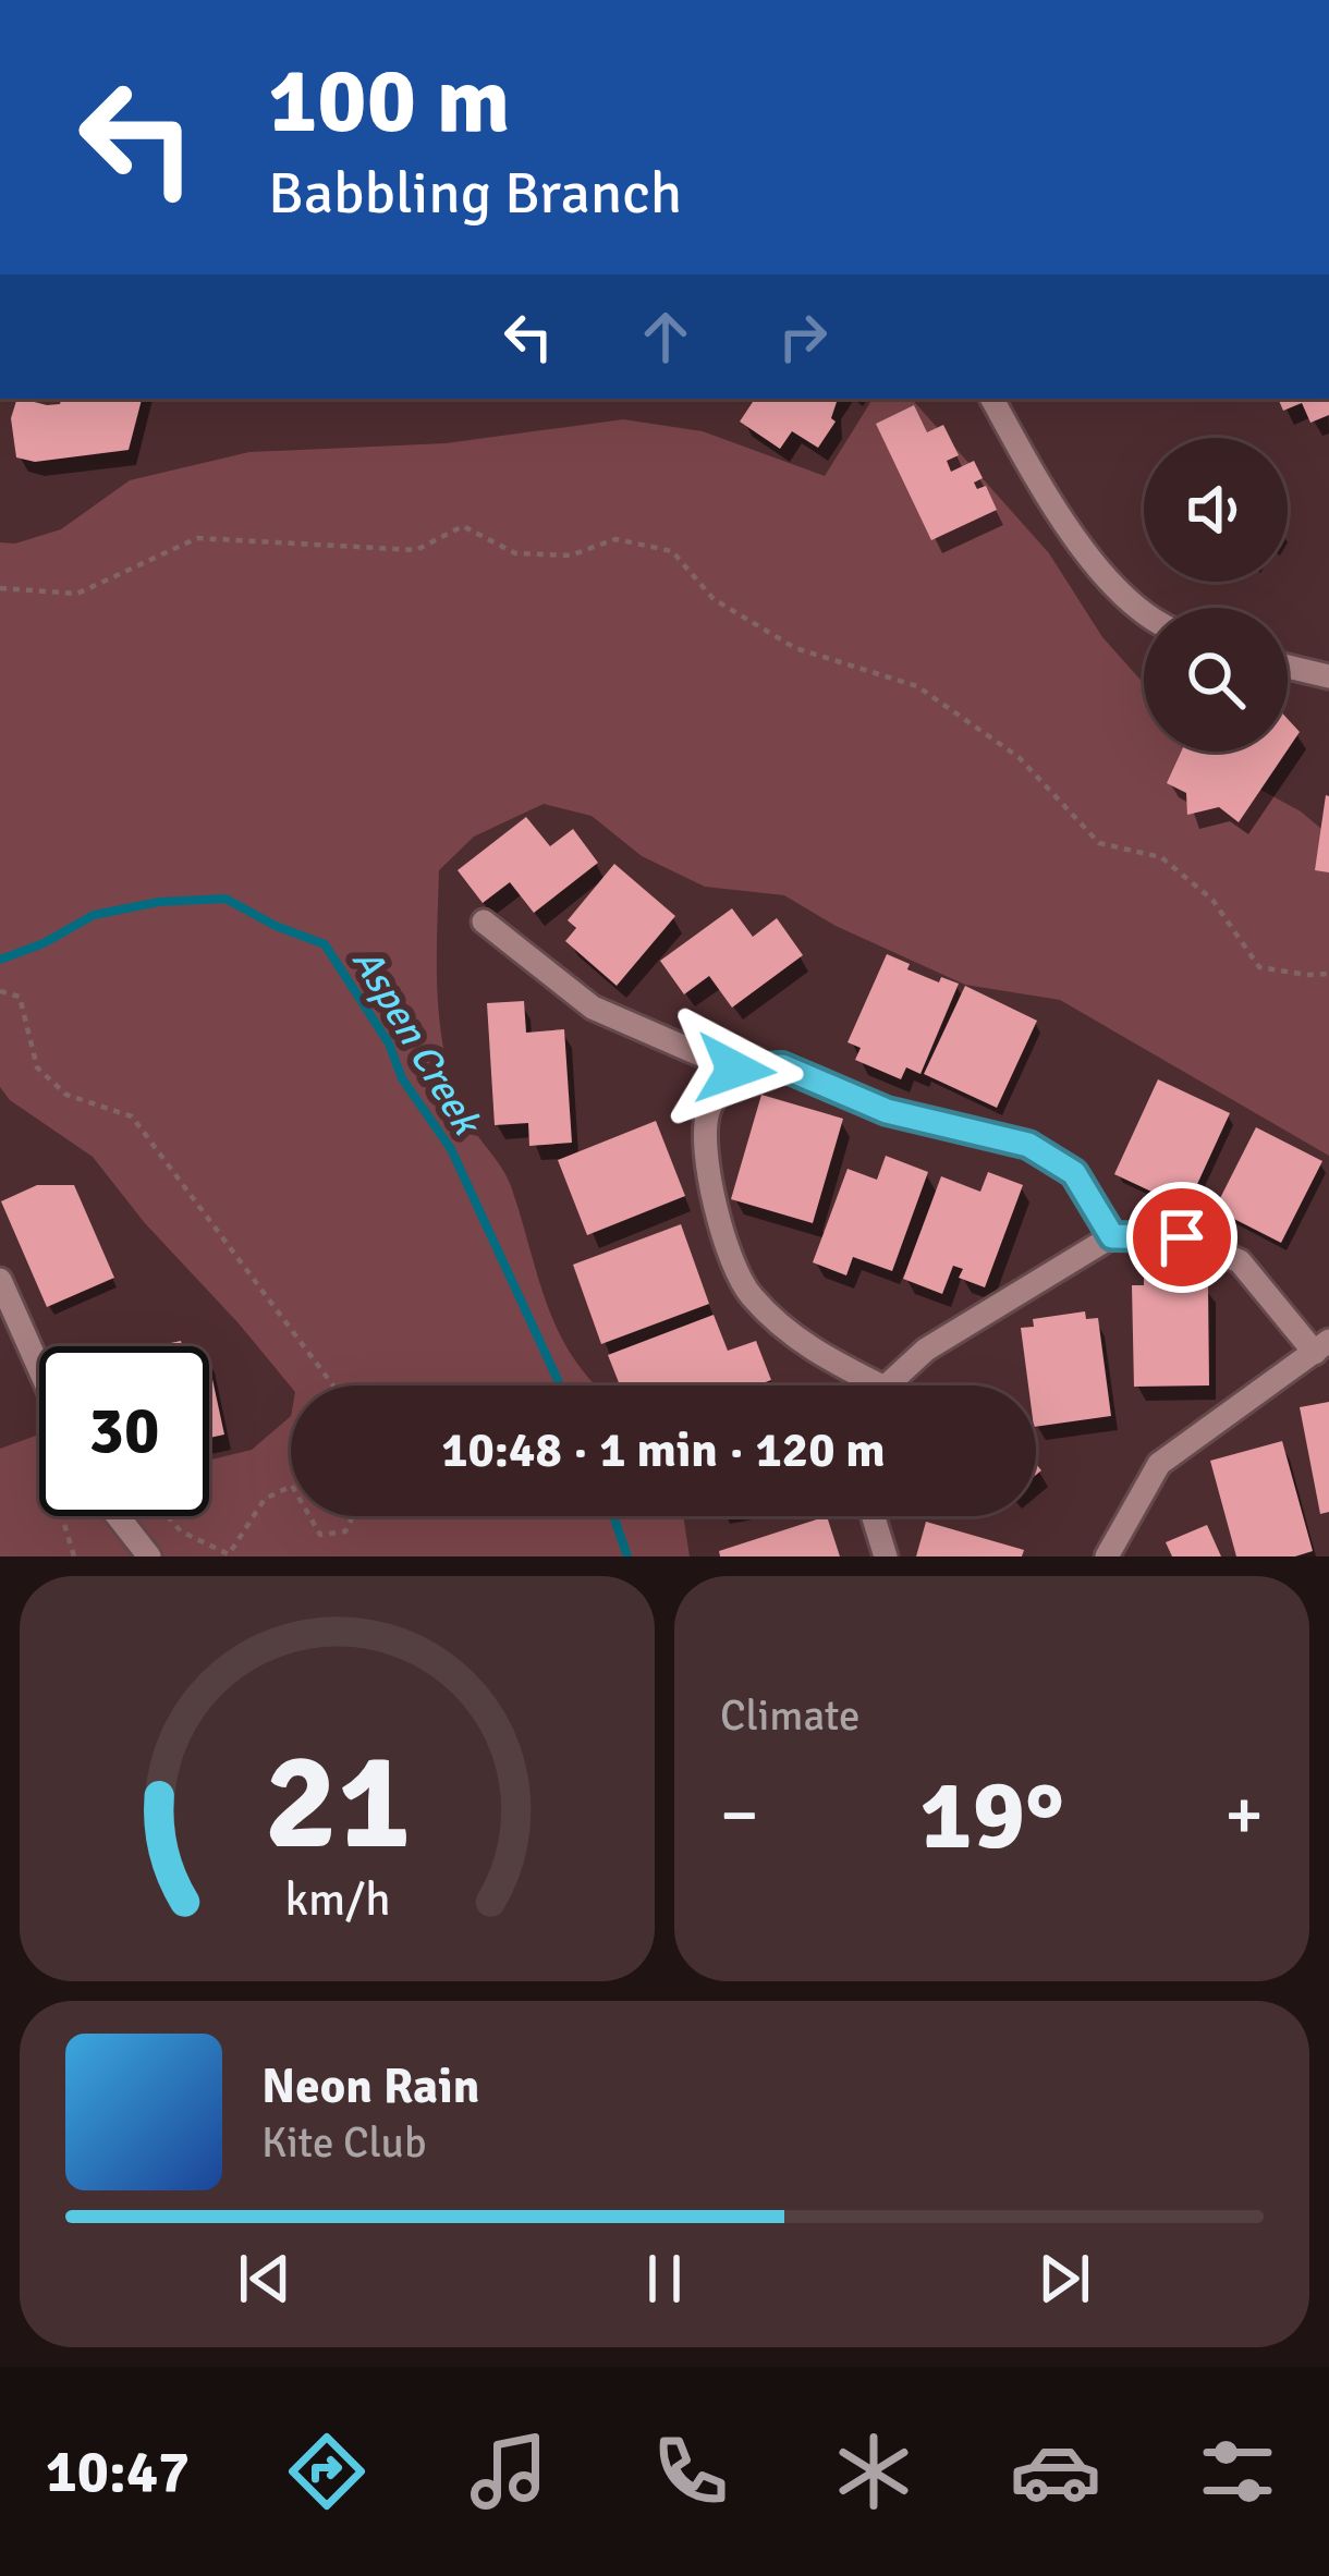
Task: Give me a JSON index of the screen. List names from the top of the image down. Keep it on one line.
{"water":["Aspen Creek"],"page":{"turn":["100 m","Babbling Branch"],"limit":"30","trip":"10:48 · 1 min · 120 m","tile":"Climate","heat":["−","19°","+"],"song":["Neon Rain","Kite Club"],"tabs":"10:47","gauge":["21","km/h"]}}
